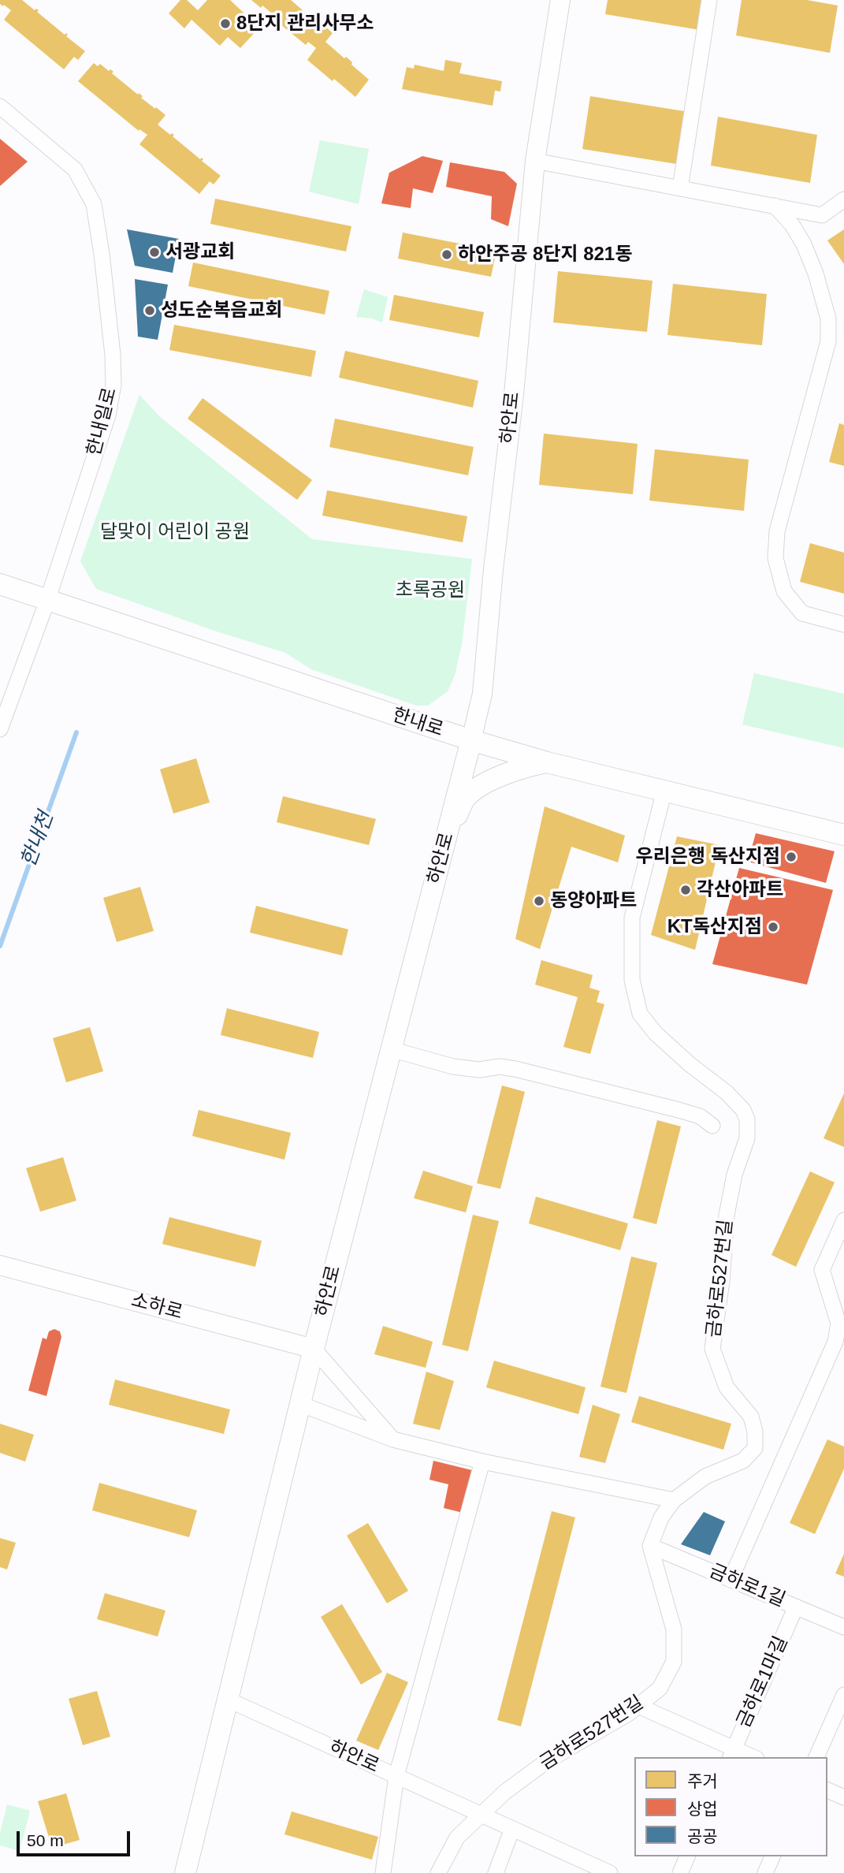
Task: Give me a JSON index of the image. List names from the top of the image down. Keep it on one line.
{"streets":{"main road":["하안로","한내로"],"street":["한내일로","금하로527번길","소하로","금하로1길","금하로1마길"]},"crossings":[["하안로","한내로"],["하안로","금하로527번길"],["하안로","소하로"],["한내일로","한내로"],["한내로","금하로527번길"],["금하로527번길","금하로1길"],["금하로1길","금하로1마길"]],"water":["한내천"],"parks":["달맞이 어린이 공원","초록공원"],"places":["8단지 관리사무소","서광교회","하안주공 8단지 821동","성도순복음교회","우리은행 독산지점","각산아파트","동양아파트","KT독산지점"],"legend":["주거","상업","공공"],"scale_bar":"50 m"}
